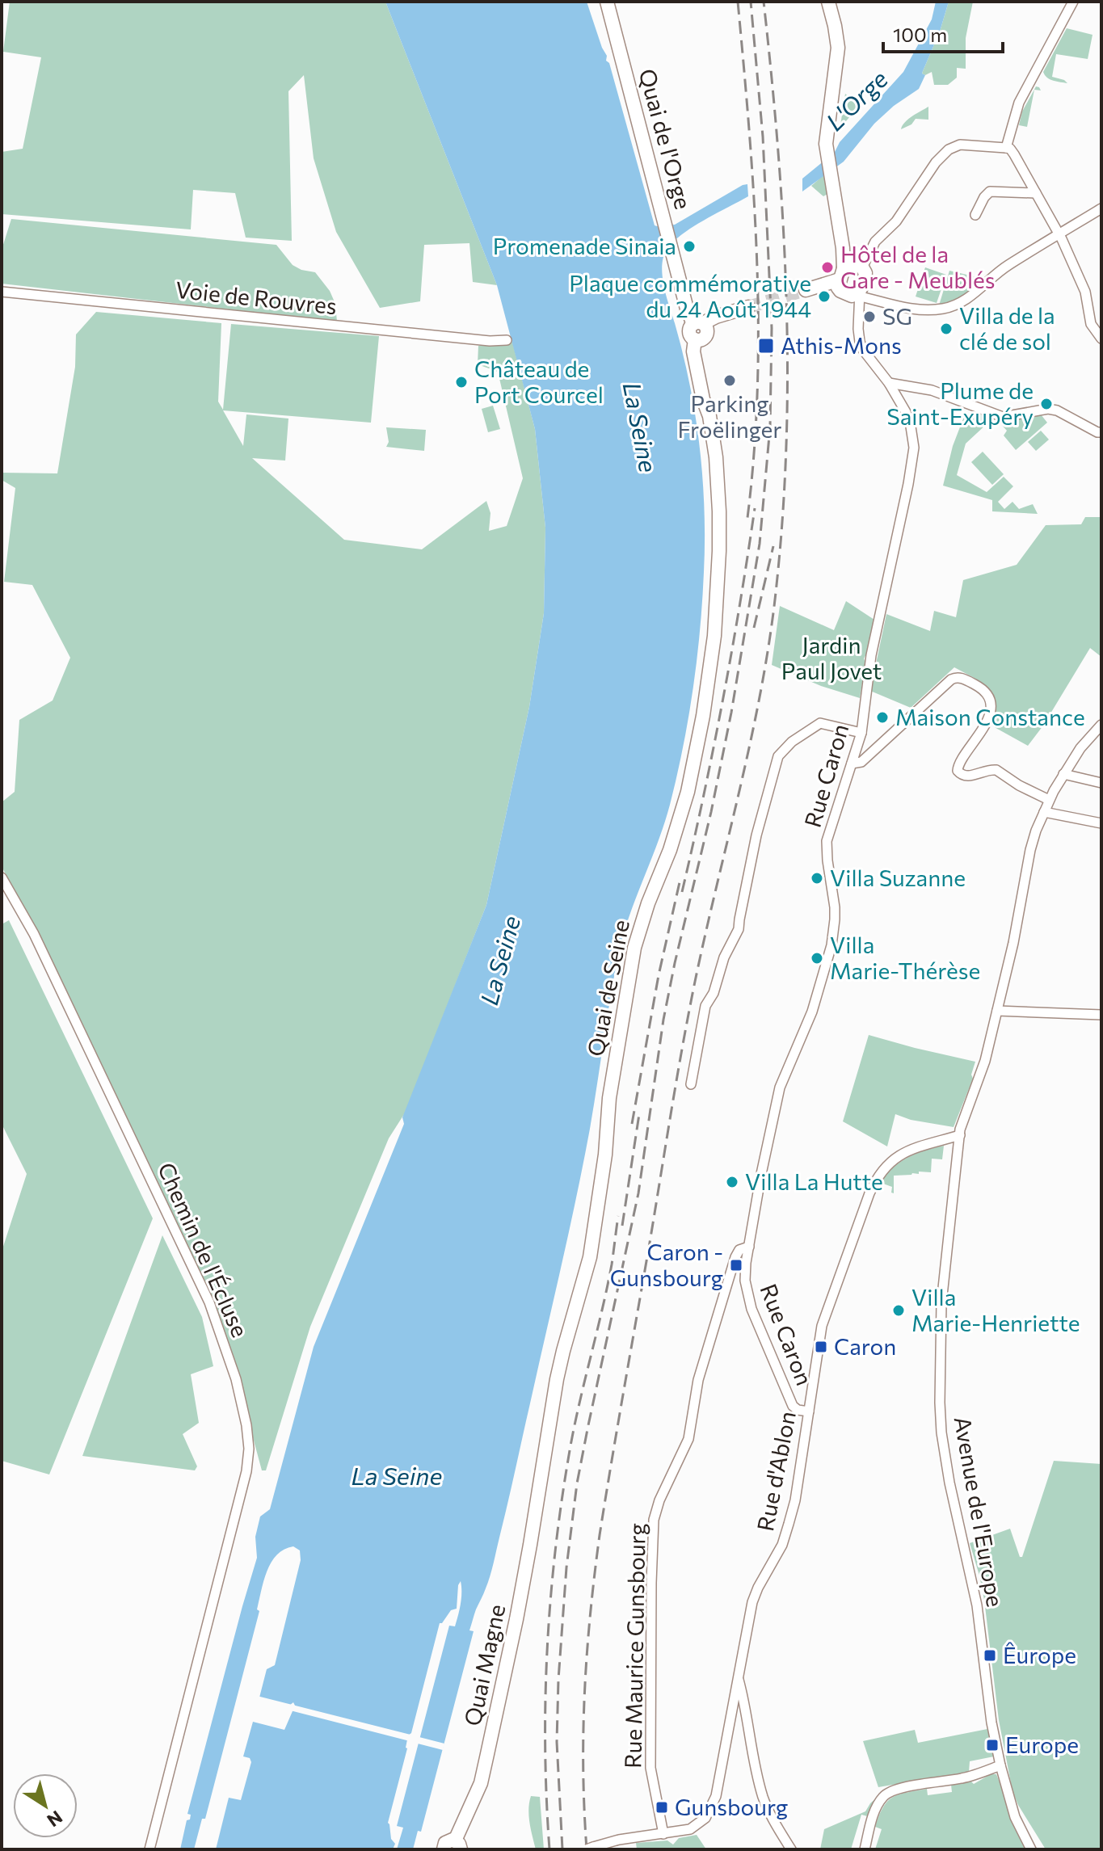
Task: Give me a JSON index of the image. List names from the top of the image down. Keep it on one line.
{"streets":{"main road":["Quai de l'Orge","Quai de Seine","Quai Magne"],"street":["Voie de Rouvres","Rue Caron","Chemin de l'Écluse","Rue d'Ablon","Avenue de l'Europe","Rue Maurice Gunsbourg"]},"crossings":[["Quai de l'Orge","Quai de Seine"],["Rue Caron","Rue d'Ablon"],["Rue Caron","Rue Maurice Gunsbourg"],["Quai de Seine","Quai Magne"],["Rue d'Ablon","Avenue de l'Europe"],["Rue d'Ablon","Rue Maurice Gunsbourg"]],"water":["L'Orge","La Seine"],"parks":["Jardin Paul Jovet"],"places":{"other":["Promenade Sinaia","Hôtel de la Gare - Meublés","Plaque commémorative du 24 Août 1944","SG","Villa de la clé de sol","Parking Froëlinger","Château de Port Courcel","Plume de Saint-Exupéry","Maison Constance","Villa Suzanne","Villa Marie-Thérèse","Villa La Hutte","Villa Marie-Henriette"],"transit":["Athis-Mons","Caron - Gunsbourg","Caron","Êurope","Europe","Gunsbourg"]},"scale_bar":"100 m","north":"bottom right"}
